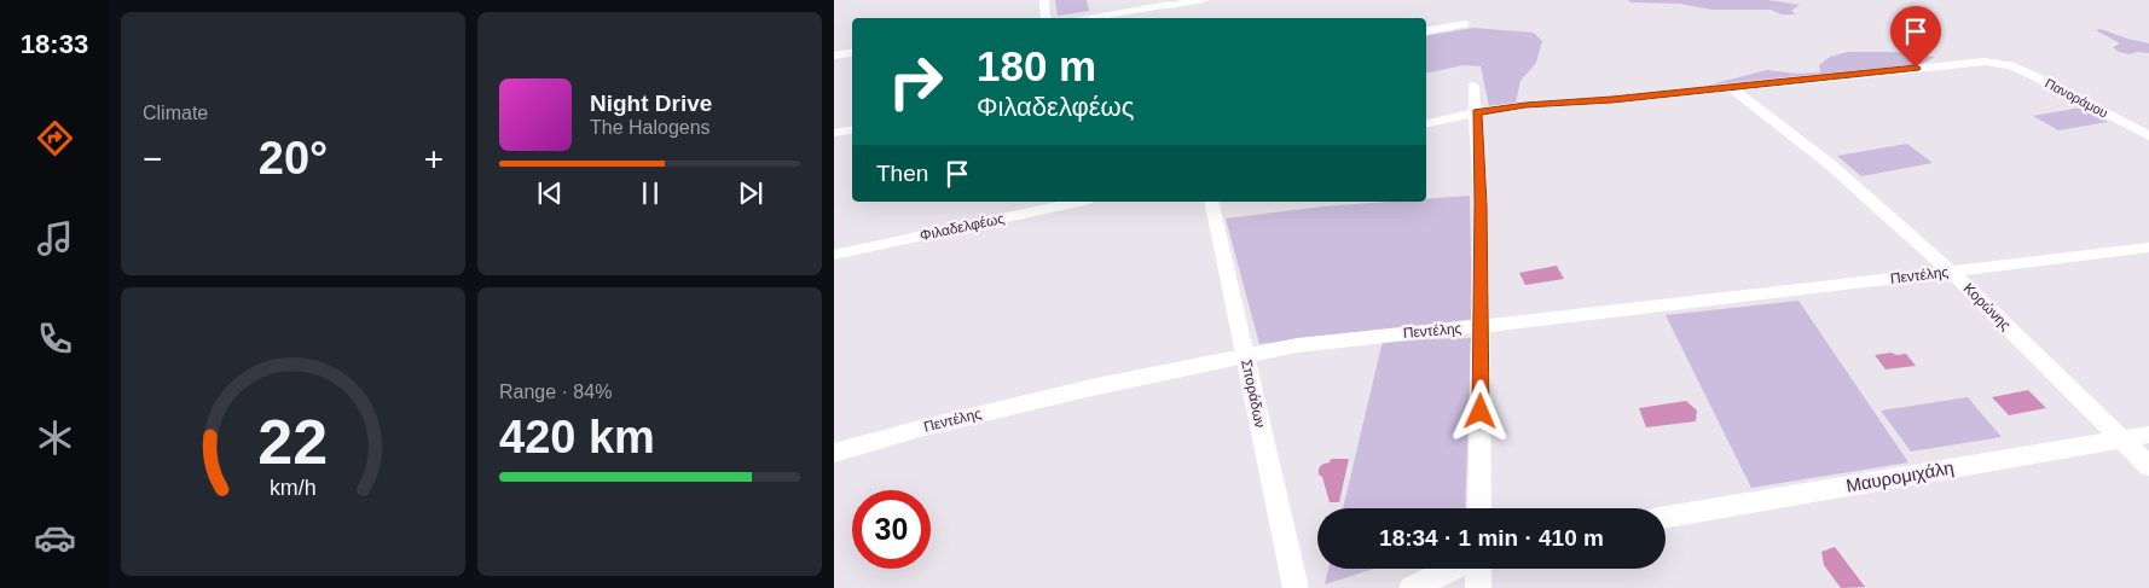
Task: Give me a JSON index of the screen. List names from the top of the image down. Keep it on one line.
{"streets":{"street":["Πανοράμου","Φιλαδελφέως","Πεντέλης","Κορώνης","Σποράδων","Μαυρομιχάλη"]},"crossings":[["Πανοράμου","Κορώνης"],["Πεντέλης","Κορώνης"],["Πεντέλης","Σποράδων"],["Κορώνης","Μαυρομιχάλη"]],"page":{"tabs":"18:33","tile":["Climate",["Range · 84%","420 km"]],"turn":["180 m","Φιλαδελφέως"],"song":["Night Drive","The Halogens"],"heat":["−","20°","+"],"then":"Then","limit":"30","trip":"18:34 · 1 min · 410 m","gauge":["22","km/h"]}}
